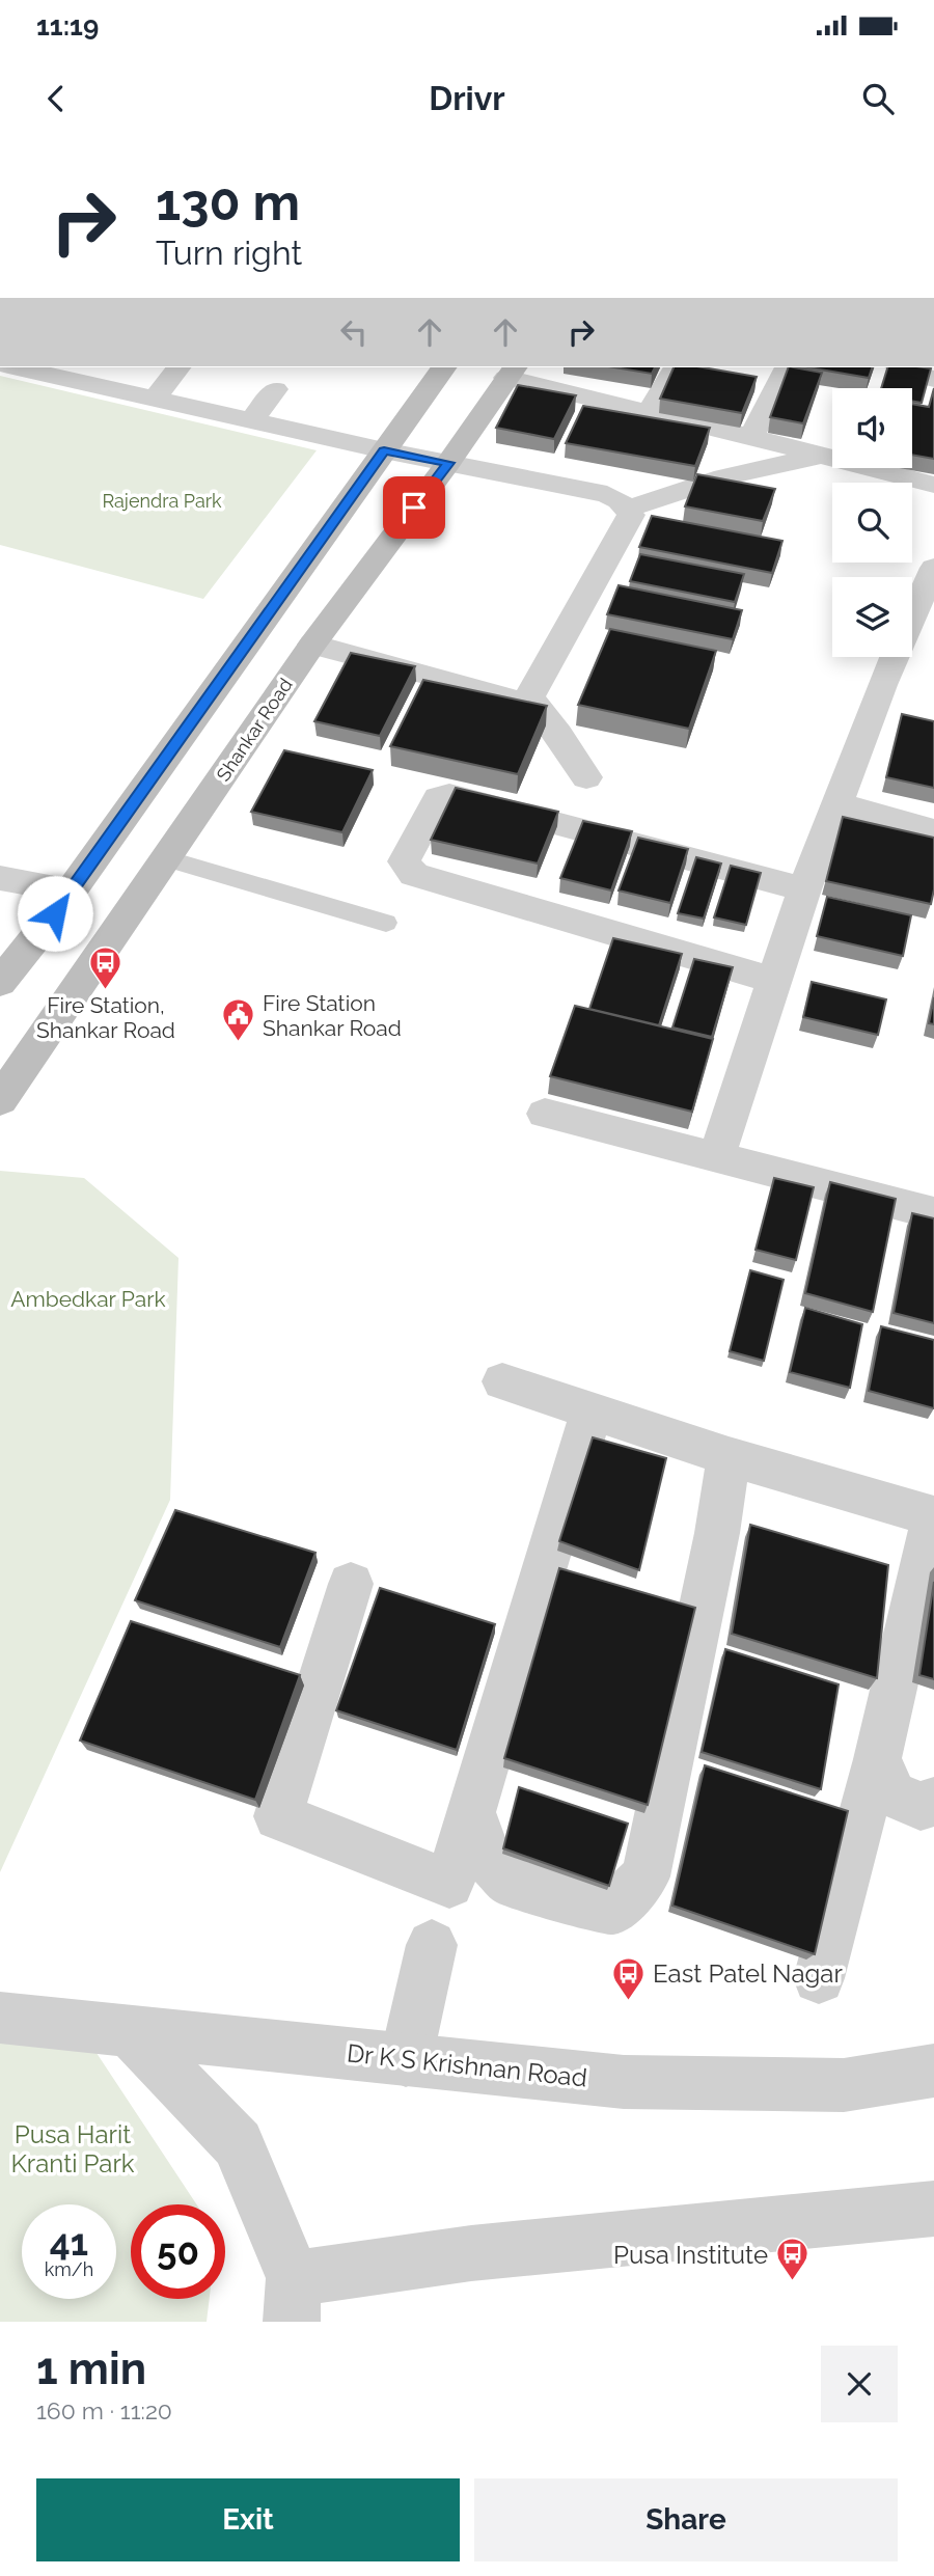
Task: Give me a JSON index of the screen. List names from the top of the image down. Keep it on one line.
{"streets":{"main road":["Shankar Road"],"street":["Dr K S Krishnan Road"]},"parks":["Rajendra Park","Ambedkar Park","Pusa Harit Kranti Park"],"places":{"bus stop":["Fire Station, Shankar Road","East Patel Nagar","Pusa Institute"],"public building":["Fire Station Shankar Road"]},"page":{"status":"11:19","header":"Drivr","turn":["130 m","Turn right"],"speed":"41 km/h","limit":"50","heading":["1 min","160 m · 11:20"],"buttons":["Exit","Share"]}}
